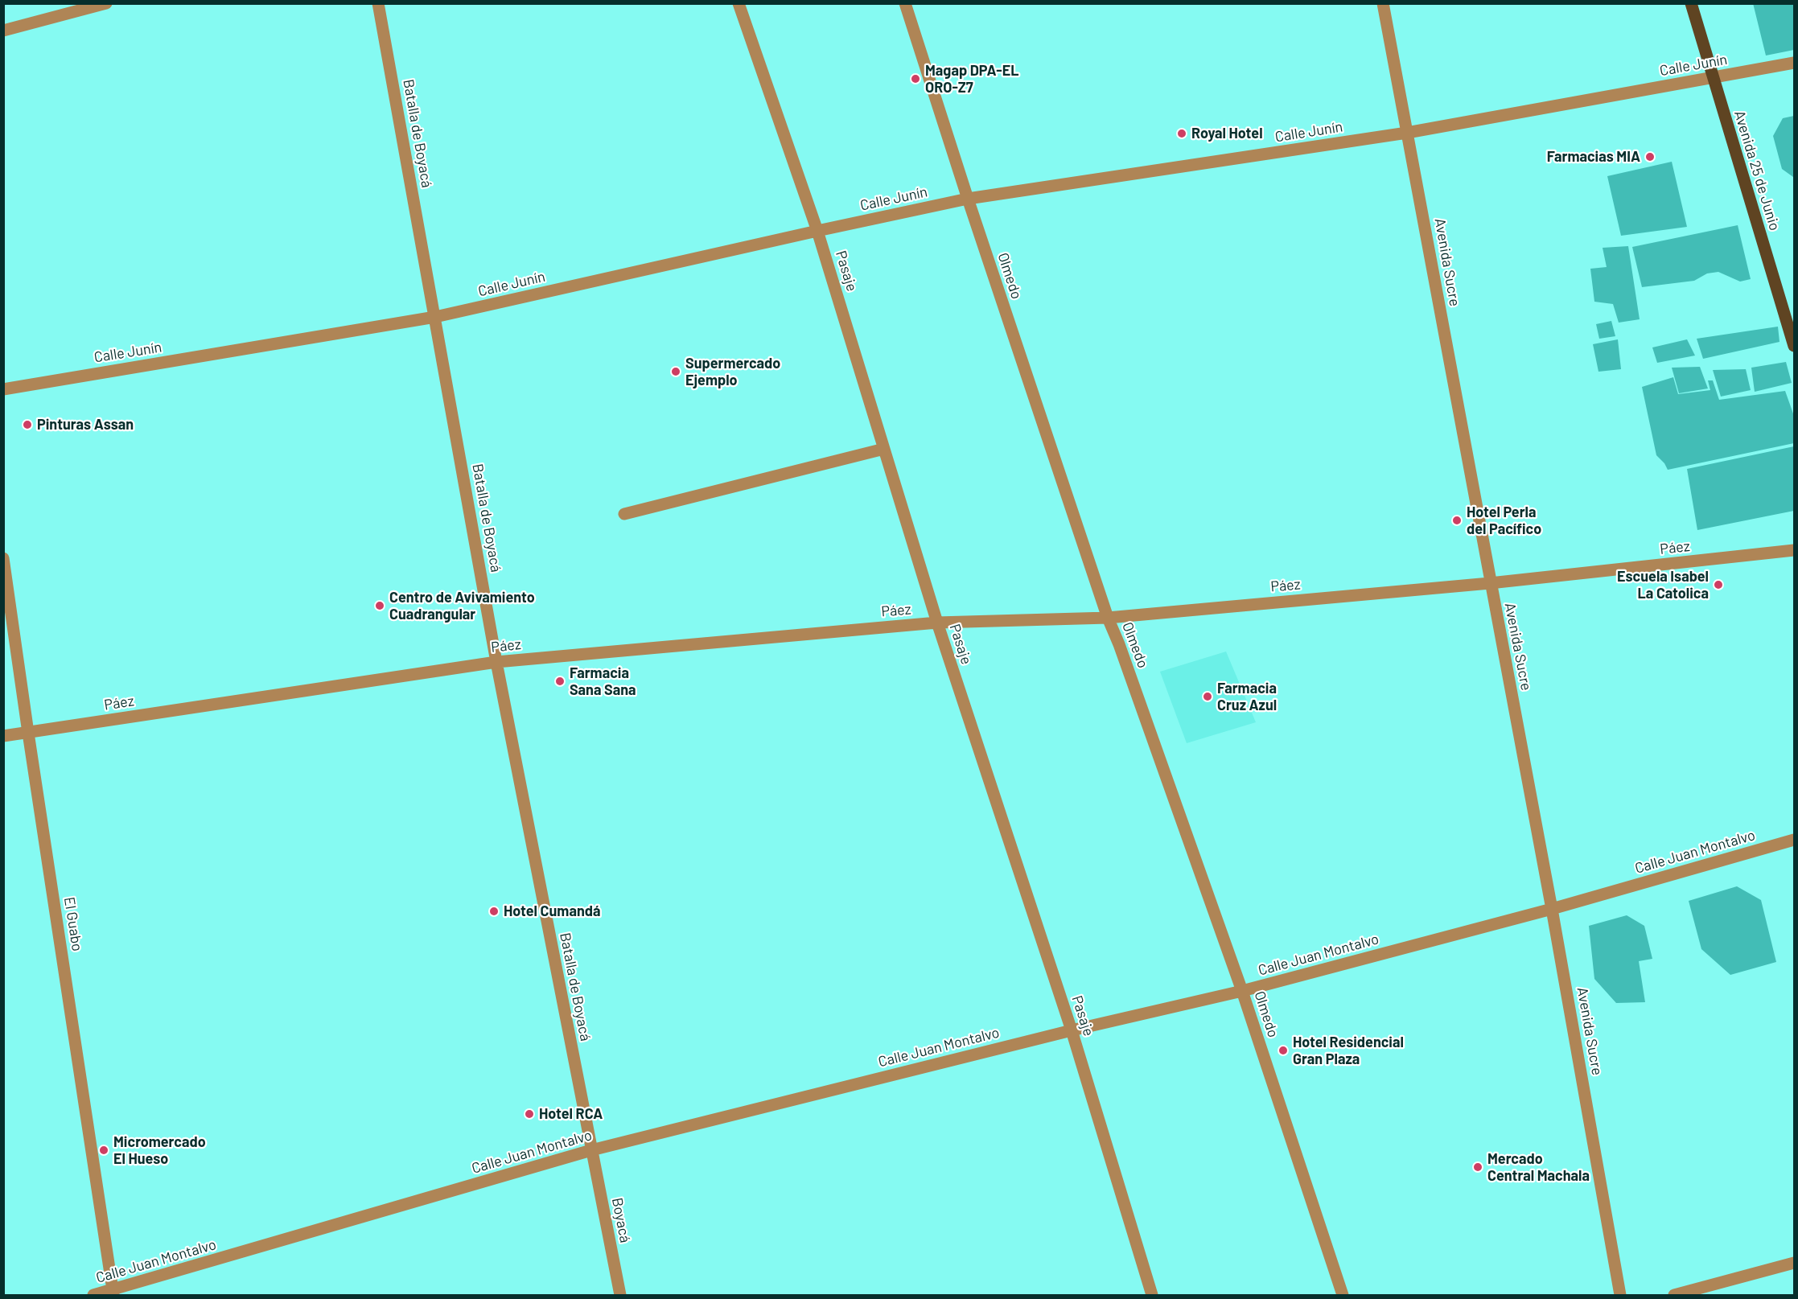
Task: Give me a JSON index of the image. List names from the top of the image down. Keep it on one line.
{"streets":{"main road":["Avenida 25 de Junio"],"street":["Calle Junín","Batalla de Boyacá","Avenida Sucre","Pasaje","Olmedo","Páez","Calle Juan Montalvo","El Guabo","Boyacá"]},"crossings":[["Calle Junín","Batalla de Boyacá"],["Calle Junín","Avenida 25 de Junio"],["Calle Junín","Avenida Sucre"],["Calle Junín","Pasaje"],["Calle Junín","Olmedo"],["Batalla de Boyacá","Páez"],["Batalla de Boyacá","Calle Juan Montalvo"],["Batalla de Boyacá","Boyacá"],["Avenida Sucre","Páez"],["Avenida Sucre","Calle Juan Montalvo"],["Pasaje","Páez"],["Pasaje","Calle Juan Montalvo"],["Olmedo","Páez"],["Olmedo","Calle Juan Montalvo"],["Páez","El Guabo"],["Calle Juan Montalvo","El Guabo"],["Calle Juan Montalvo","Boyacá"]],"places":["Magap DPA-EL ORO-Z7","Royal Hotel","Farmacias MIA","Supermercado Ejemplo","Pinturas Assan","Hotel Perla del Pacífico","Escuela Isabel La Catolica","Centro de Avivamiento Cuadrangular","Farmacia Sana Sana","Farmacia Cruz Azul","Hotel Cumandá","Hotel Residencial Gran Plaza","Hotel RCA","Micromercado El Hueso","Mercado Central Machala"]}
